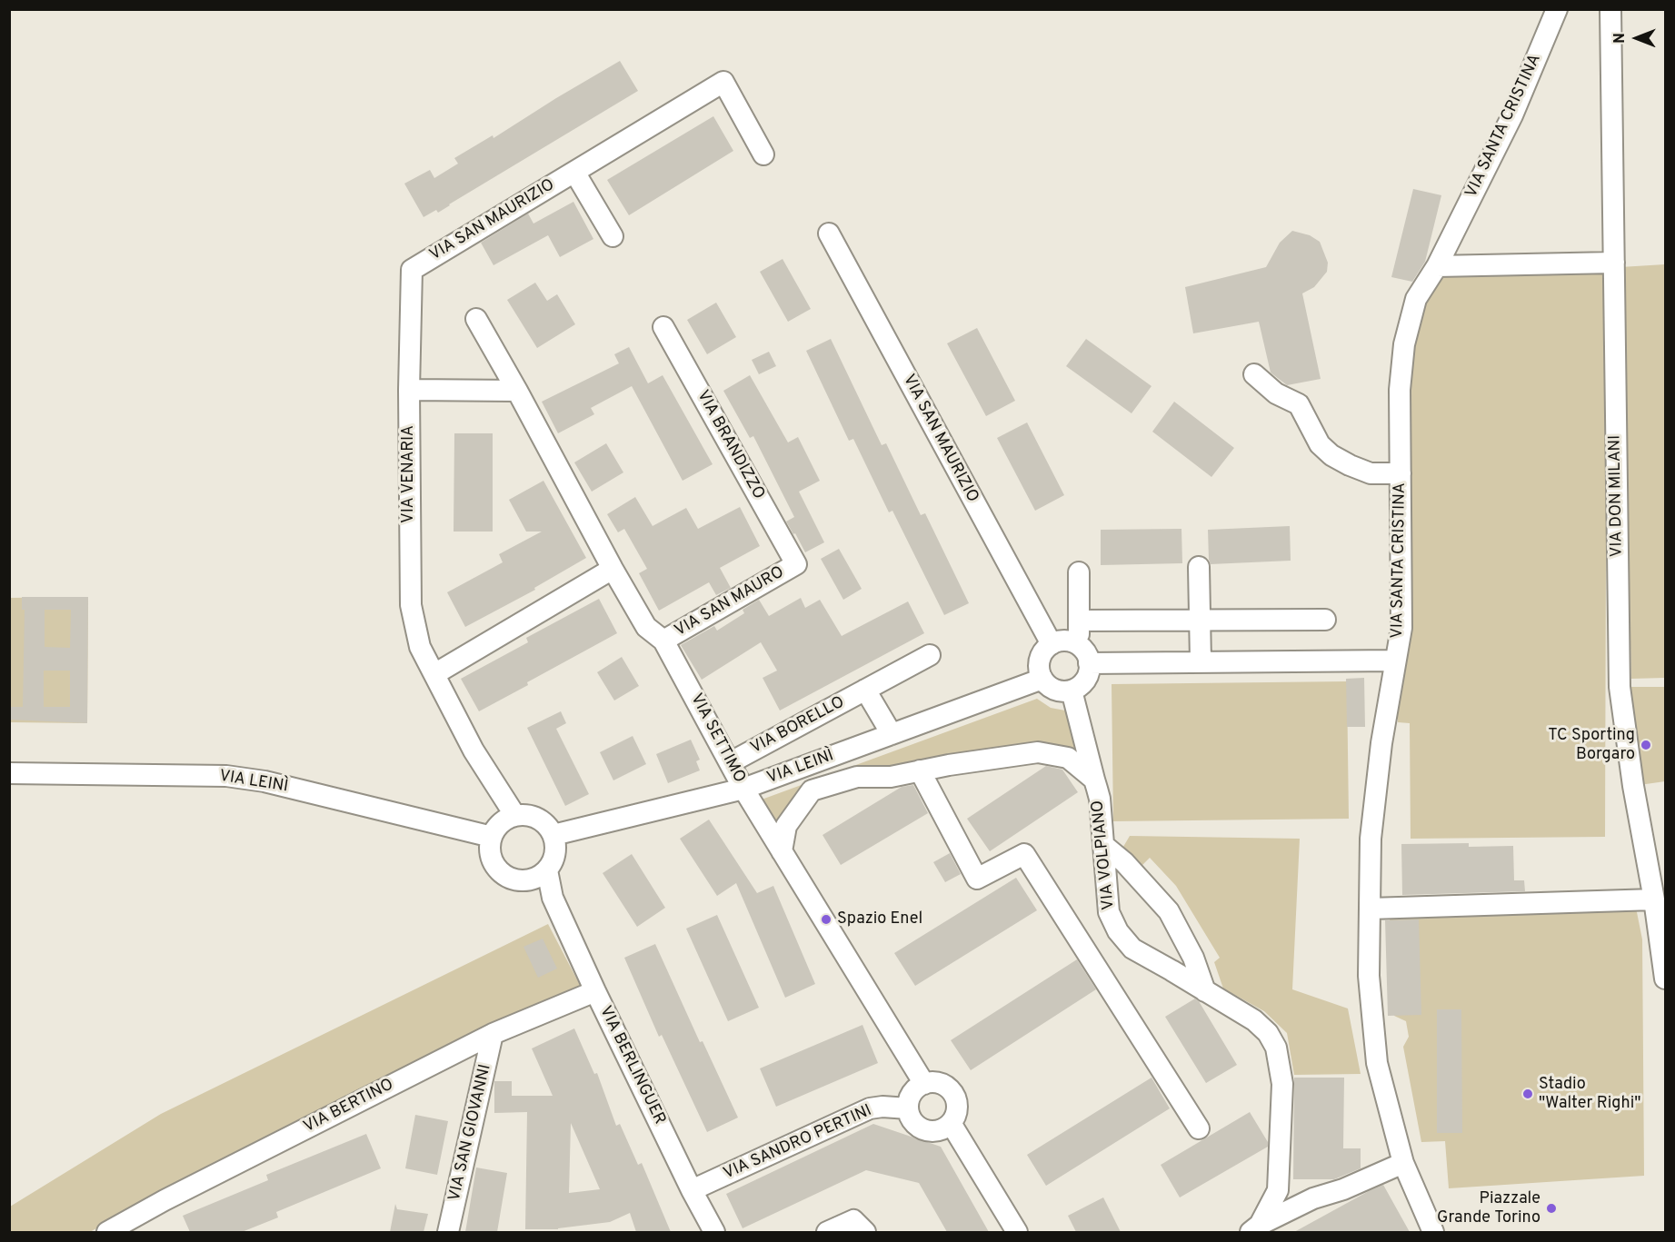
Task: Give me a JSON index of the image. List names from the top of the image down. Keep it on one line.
{"streets":{"street":["VIA SANTA CRISTINA","VIA SAN MAURIZIO","VIA BRANDIZZO","VIA VENARIA","VIA DON MILANI","VIA SAN MAURO","VIA BORELLO","VIA SETTIMO","VIA LEINÌ","VIA VOLPIANO","VIA BERLINGUER","VIA BERTINO","VIA SAN GIOVANNI","VIA SANDRO PERTINI"]},"crossings":[["VIA SAN MAURIZIO","VIA VENARIA"],["VIA SAN MAURIZIO","VIA LEINÌ"],["VIA BRANDIZZO","VIA SAN MAURO"],["VIA VENARIA","VIA LEINÌ"],["VIA VENARIA","VIA BERLINGUER"],["VIA SAN MAURO","VIA SETTIMO"],["VIA BORELLO","VIA SETTIMO"],["VIA SETTIMO","VIA LEINÌ"],["VIA SETTIMO","VIA VOLPIANO"],["VIA SETTIMO","VIA SANDRO PERTINI"],["VIA LEINÌ","VIA BERLINGUER"],["VIA BERLINGUER","VIA BERTINO"],["VIA BERLINGUER","VIA SANDRO PERTINI"],["VIA BERTINO","VIA SAN GIOVANNI"]],"places":["TC Sporting Borgaro","Spazio Enel","Stadio \"Walter Righi\"","Piazzale Grande Torino"],"north":"left"}
